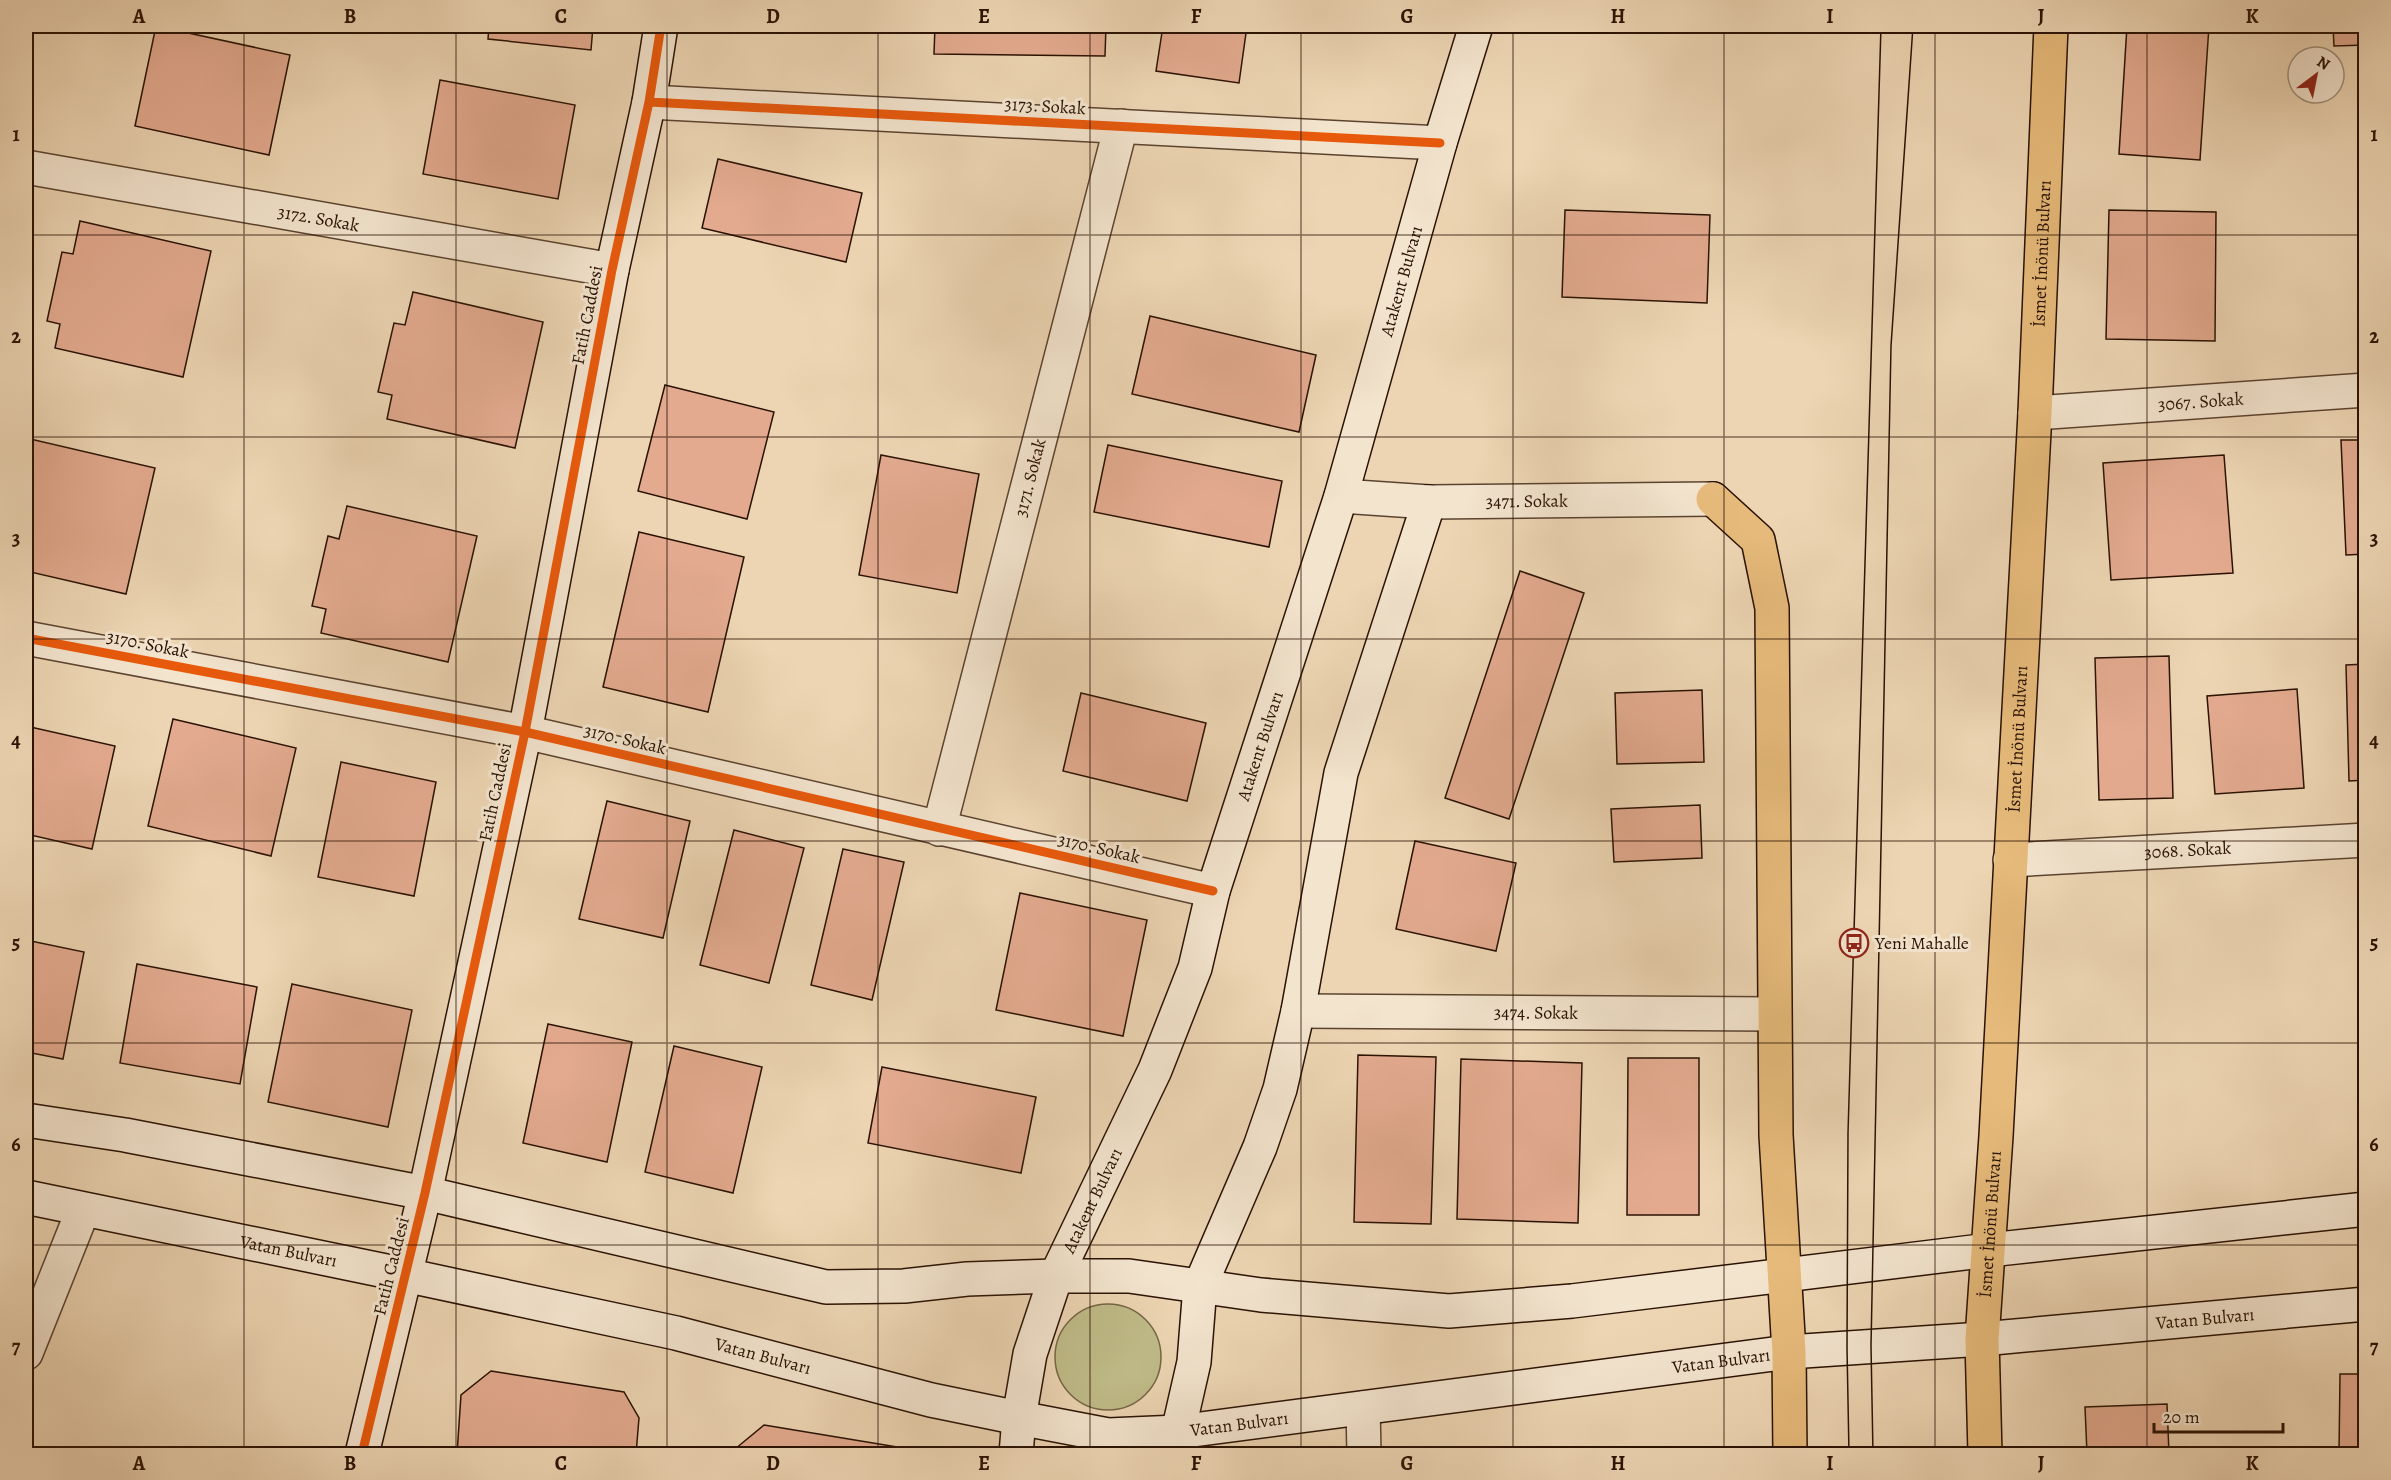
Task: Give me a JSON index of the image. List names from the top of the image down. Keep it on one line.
{"streets":{"main road":["3173. Sokak","3172. Sokak","İsmet İnönü Bulvarı","Atakent Bulvarı","Fatih Caddesi","3067. Sokak","3171. Sokak","3471. Sokak","3170. Sokak","3068. Sokak","3474. Sokak","Vatan Bulvarı"]},"crossings":[["3173. Sokak","Atakent Bulvarı"],["3173. Sokak","Fatih Caddesi"],["3173. Sokak","3171. Sokak"],["3172. Sokak","Fatih Caddesi"],["İsmet İnönü Bulvarı","3067. Sokak"],["İsmet İnönü Bulvarı","3068. Sokak"],["İsmet İnönü Bulvarı","Vatan Bulvarı"],["Atakent Bulvarı","3471. Sokak"],["Atakent Bulvarı","3170. Sokak"],["Atakent Bulvarı","Vatan Bulvarı"],["Fatih Caddesi","3170. Sokak"],["Fatih Caddesi","Vatan Bulvarı"],["3171. Sokak","3170. Sokak"],["3471. Sokak","3474. Sokak"]],"places":{"bus stop":["Yeni Mahalle"]},"scale_bar":"20 m","north":"top right","grid":{"columns":["A","B","C","D","E","F","G","H","I","J","K"],"rows":["1","2","3","4","5","6","7"]}}
